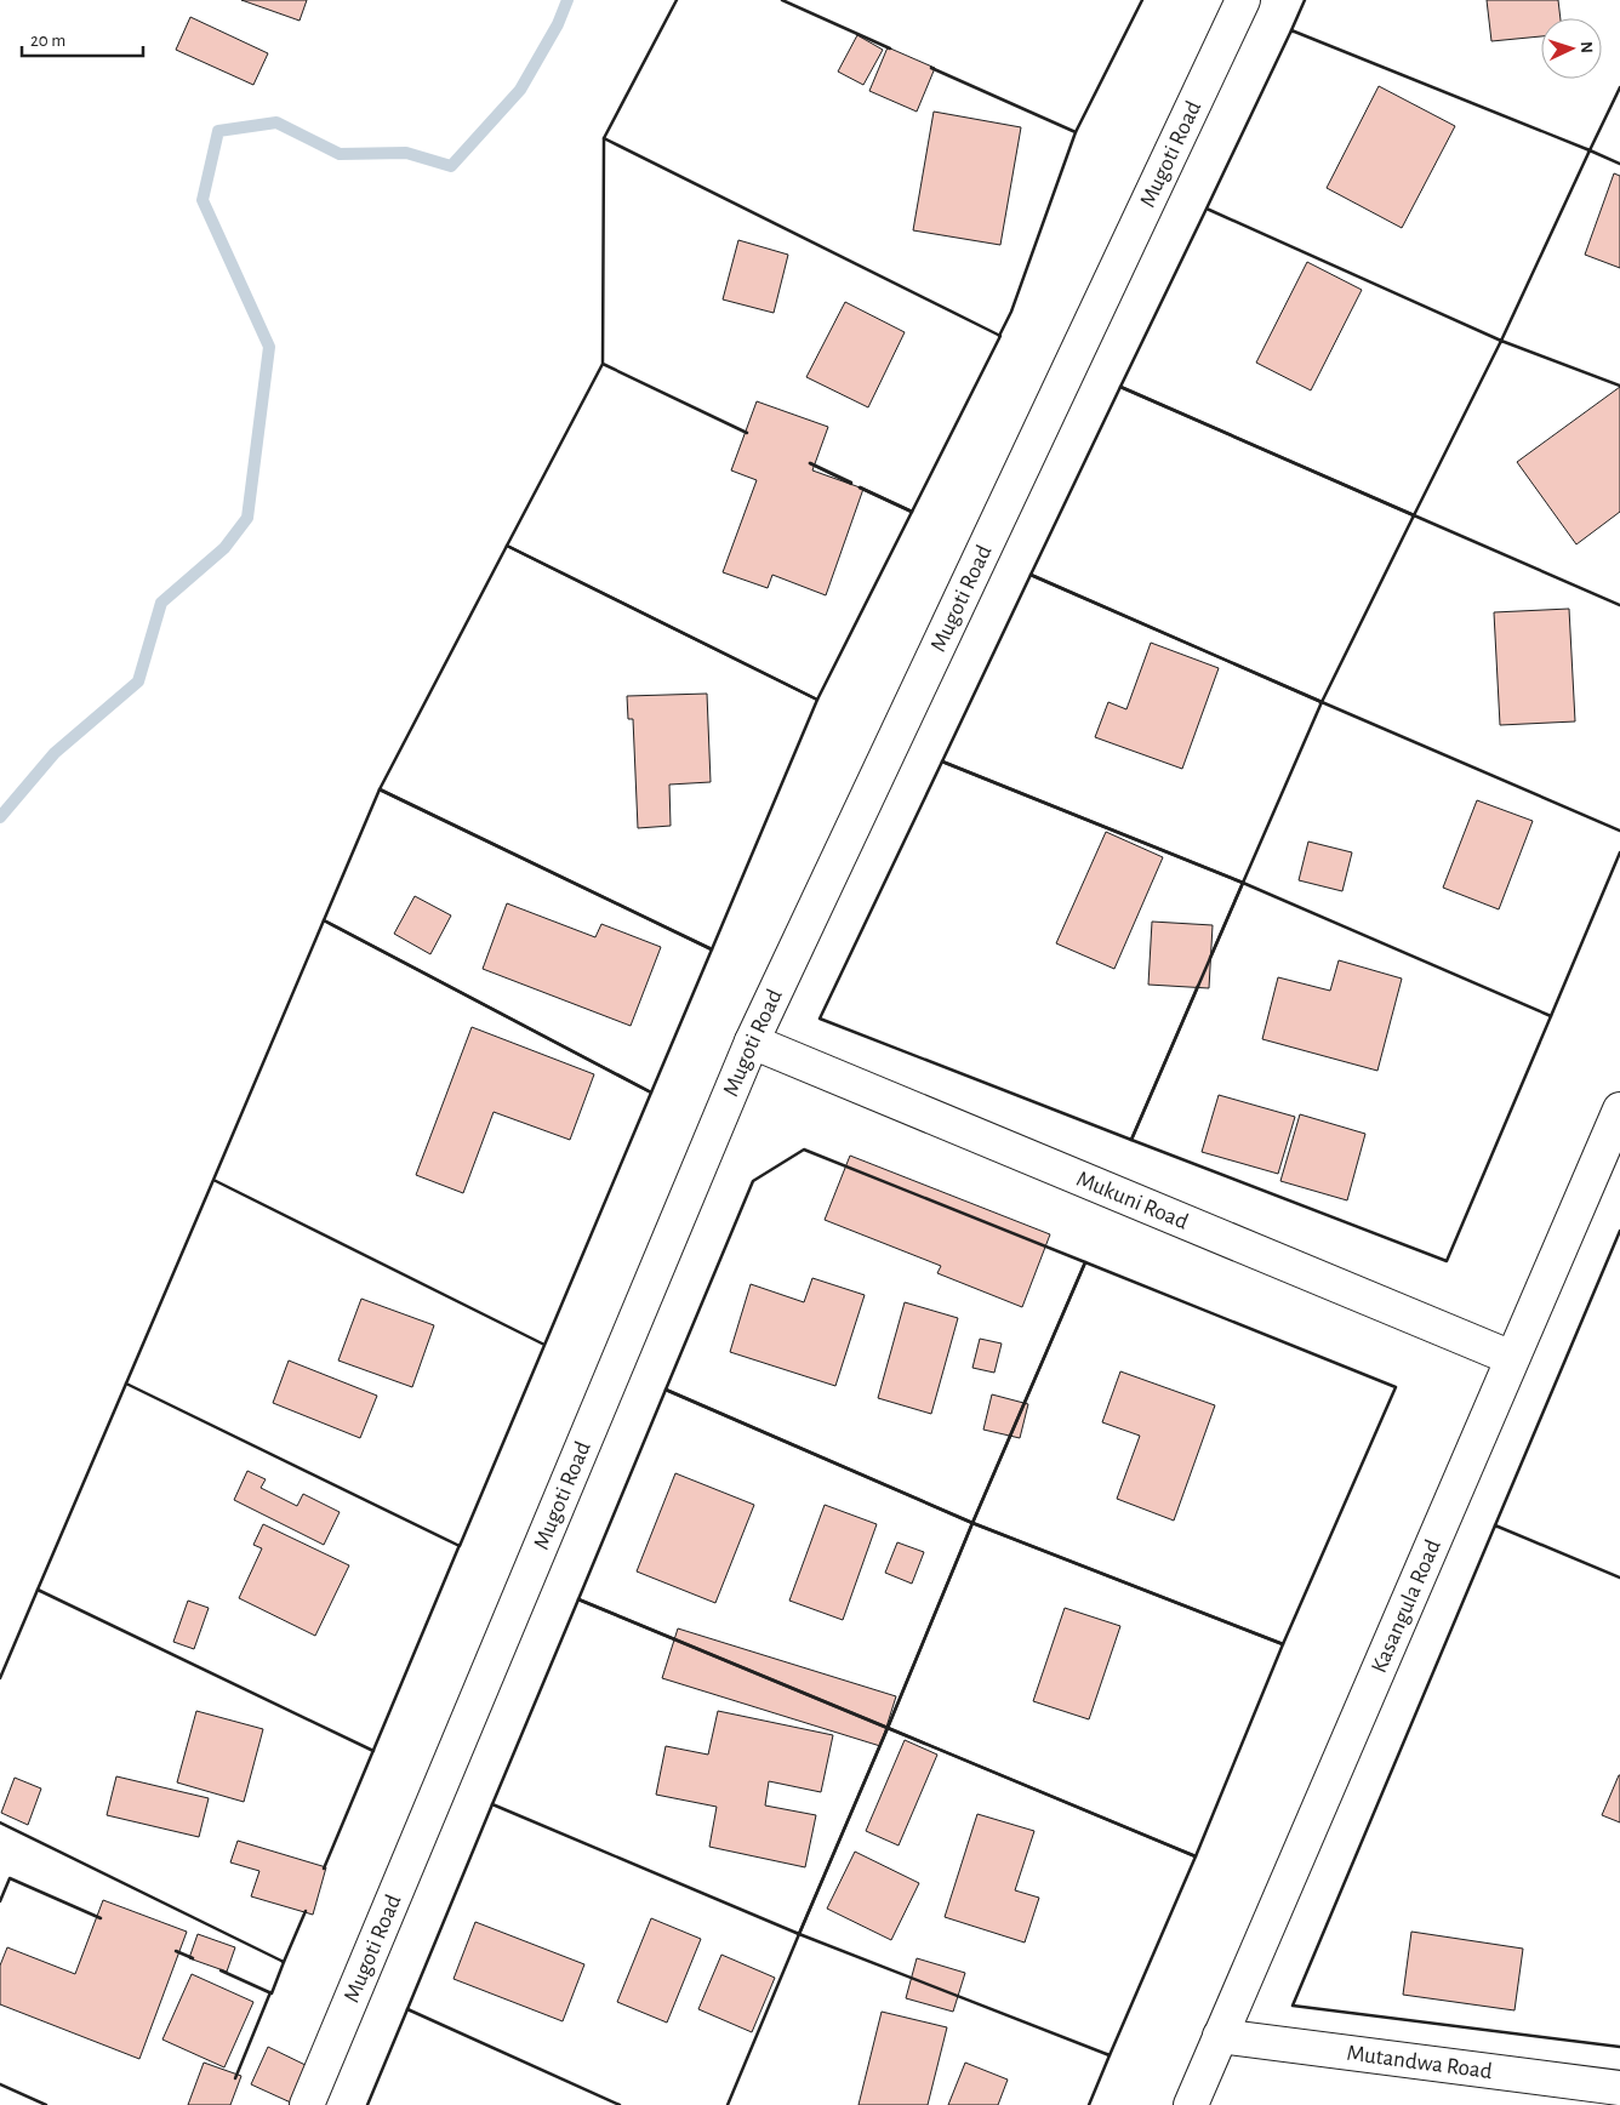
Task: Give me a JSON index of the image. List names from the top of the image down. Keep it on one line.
{"streets":{"street":["Mugoti Road","Mukuni Road","Kasangula Road","Mutandwa Road"]},"crossings":[["Mugoti Road","Mukuni Road"],["Mukuni Road","Kasangula Road"],["Kasangula Road","Mutandwa Road"]],"scale_bar":"20 m","north":"right"}
